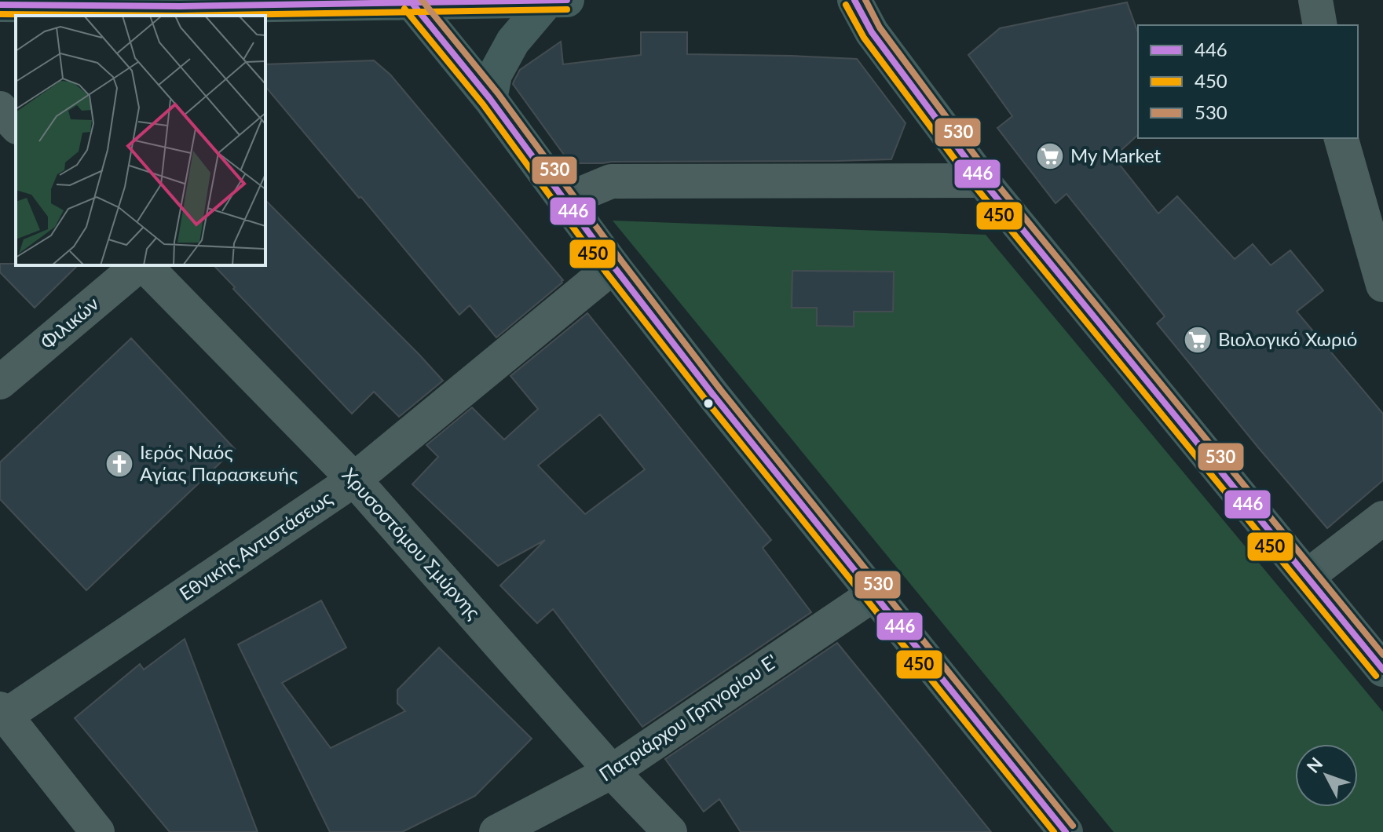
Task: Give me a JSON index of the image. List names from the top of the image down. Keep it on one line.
{"streets":{"street":["Φιλικών","Χρυσοστόμου Σμύρνης","Εθνικής Αντιστάσεως","Πατριάρχου Γρηγορίου Ε'"]},"crossings":[["Χρυσοστόμου Σμύρνης","Εθνικής Αντιστάσεως"],["Χρυσοστόμου Σμύρνης","Πατριάρχου Γρηγορίου Ε'"]],"places":{"supermarket":["My Market","Βιολογικό Χωριό"],"church":["Ιερός Ναός Αγίας Παρασκευής"]},"lines":["transit line 446","transit line 530","transit line 450"],"legend":["446","450","530"],"north":"top left"}
